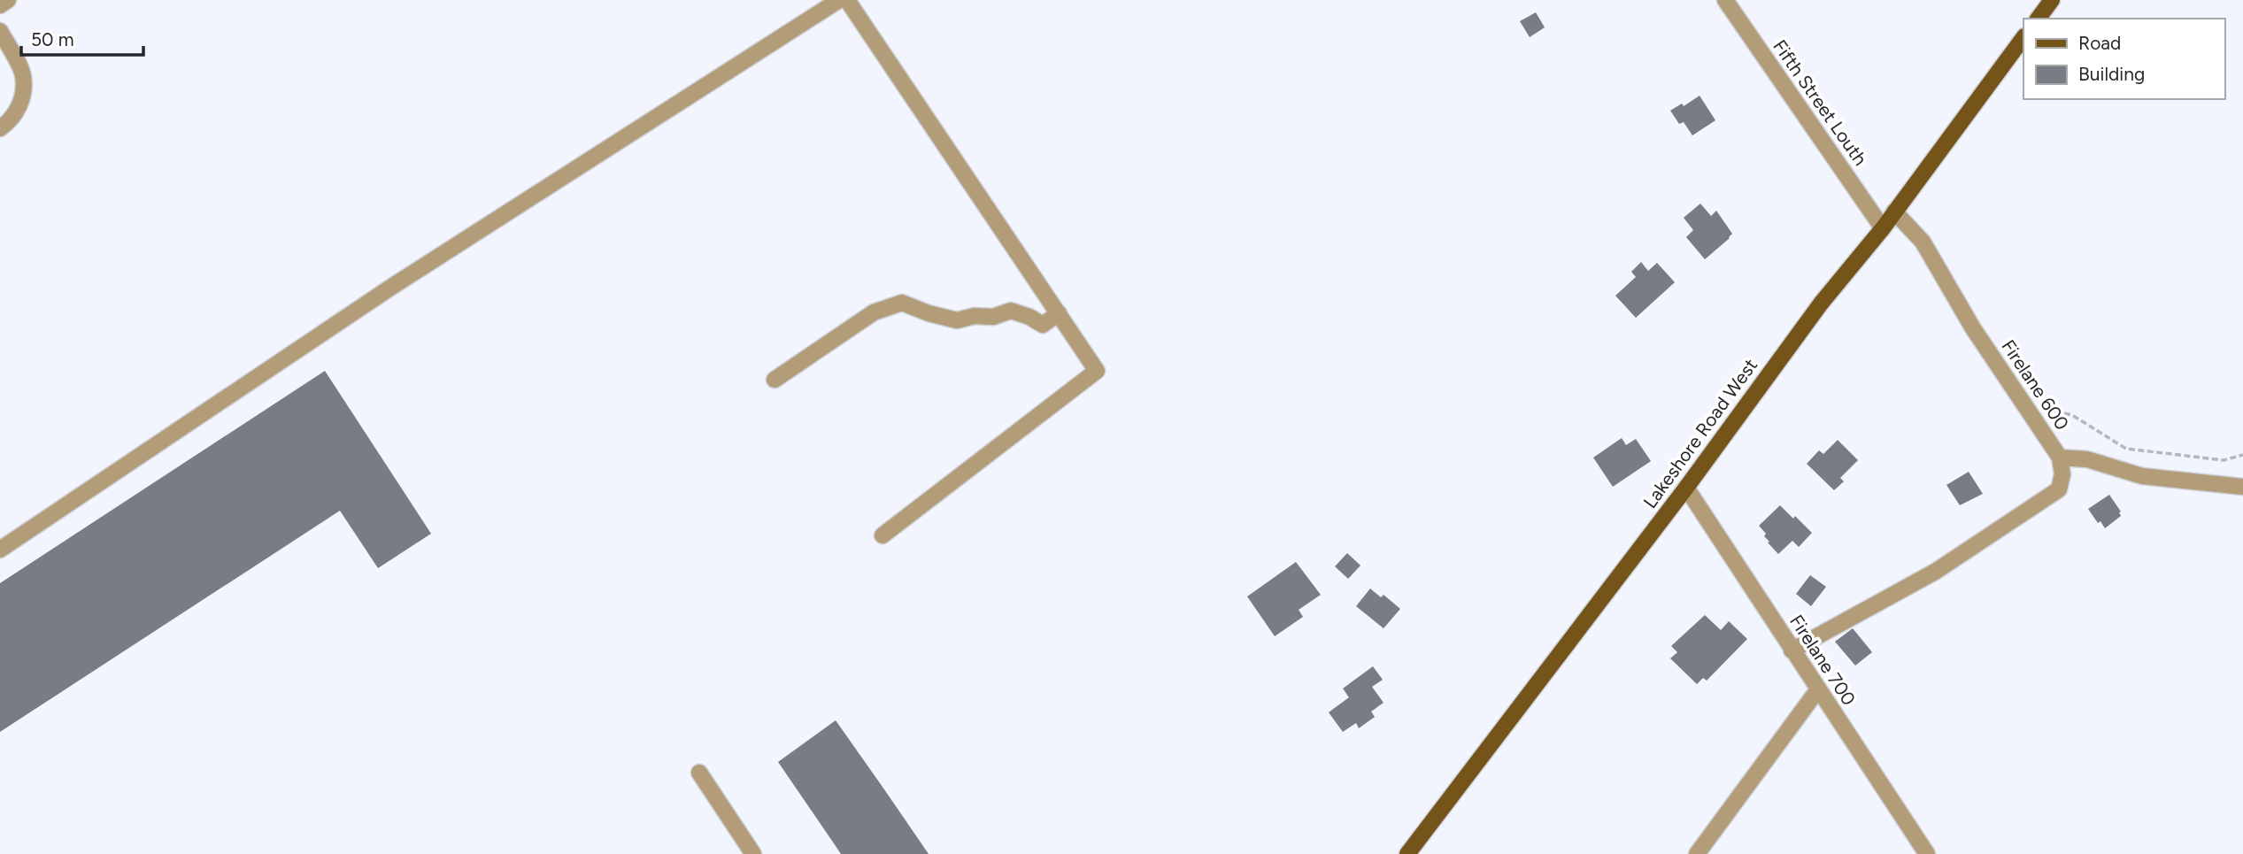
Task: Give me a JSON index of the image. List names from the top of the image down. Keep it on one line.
{"streets":{"main road":["Lakeshore Road West"],"street":["Fifth Street Louth","Firelane 600","Firelane 700"]},"crossings":[["Fifth Street Louth","Lakeshore Road West"],["Firelane 600","Lakeshore Road West"],["Lakeshore Road West","Firelane 700"]],"legend":["Road","Building"],"scale_bar":"50 m"}
